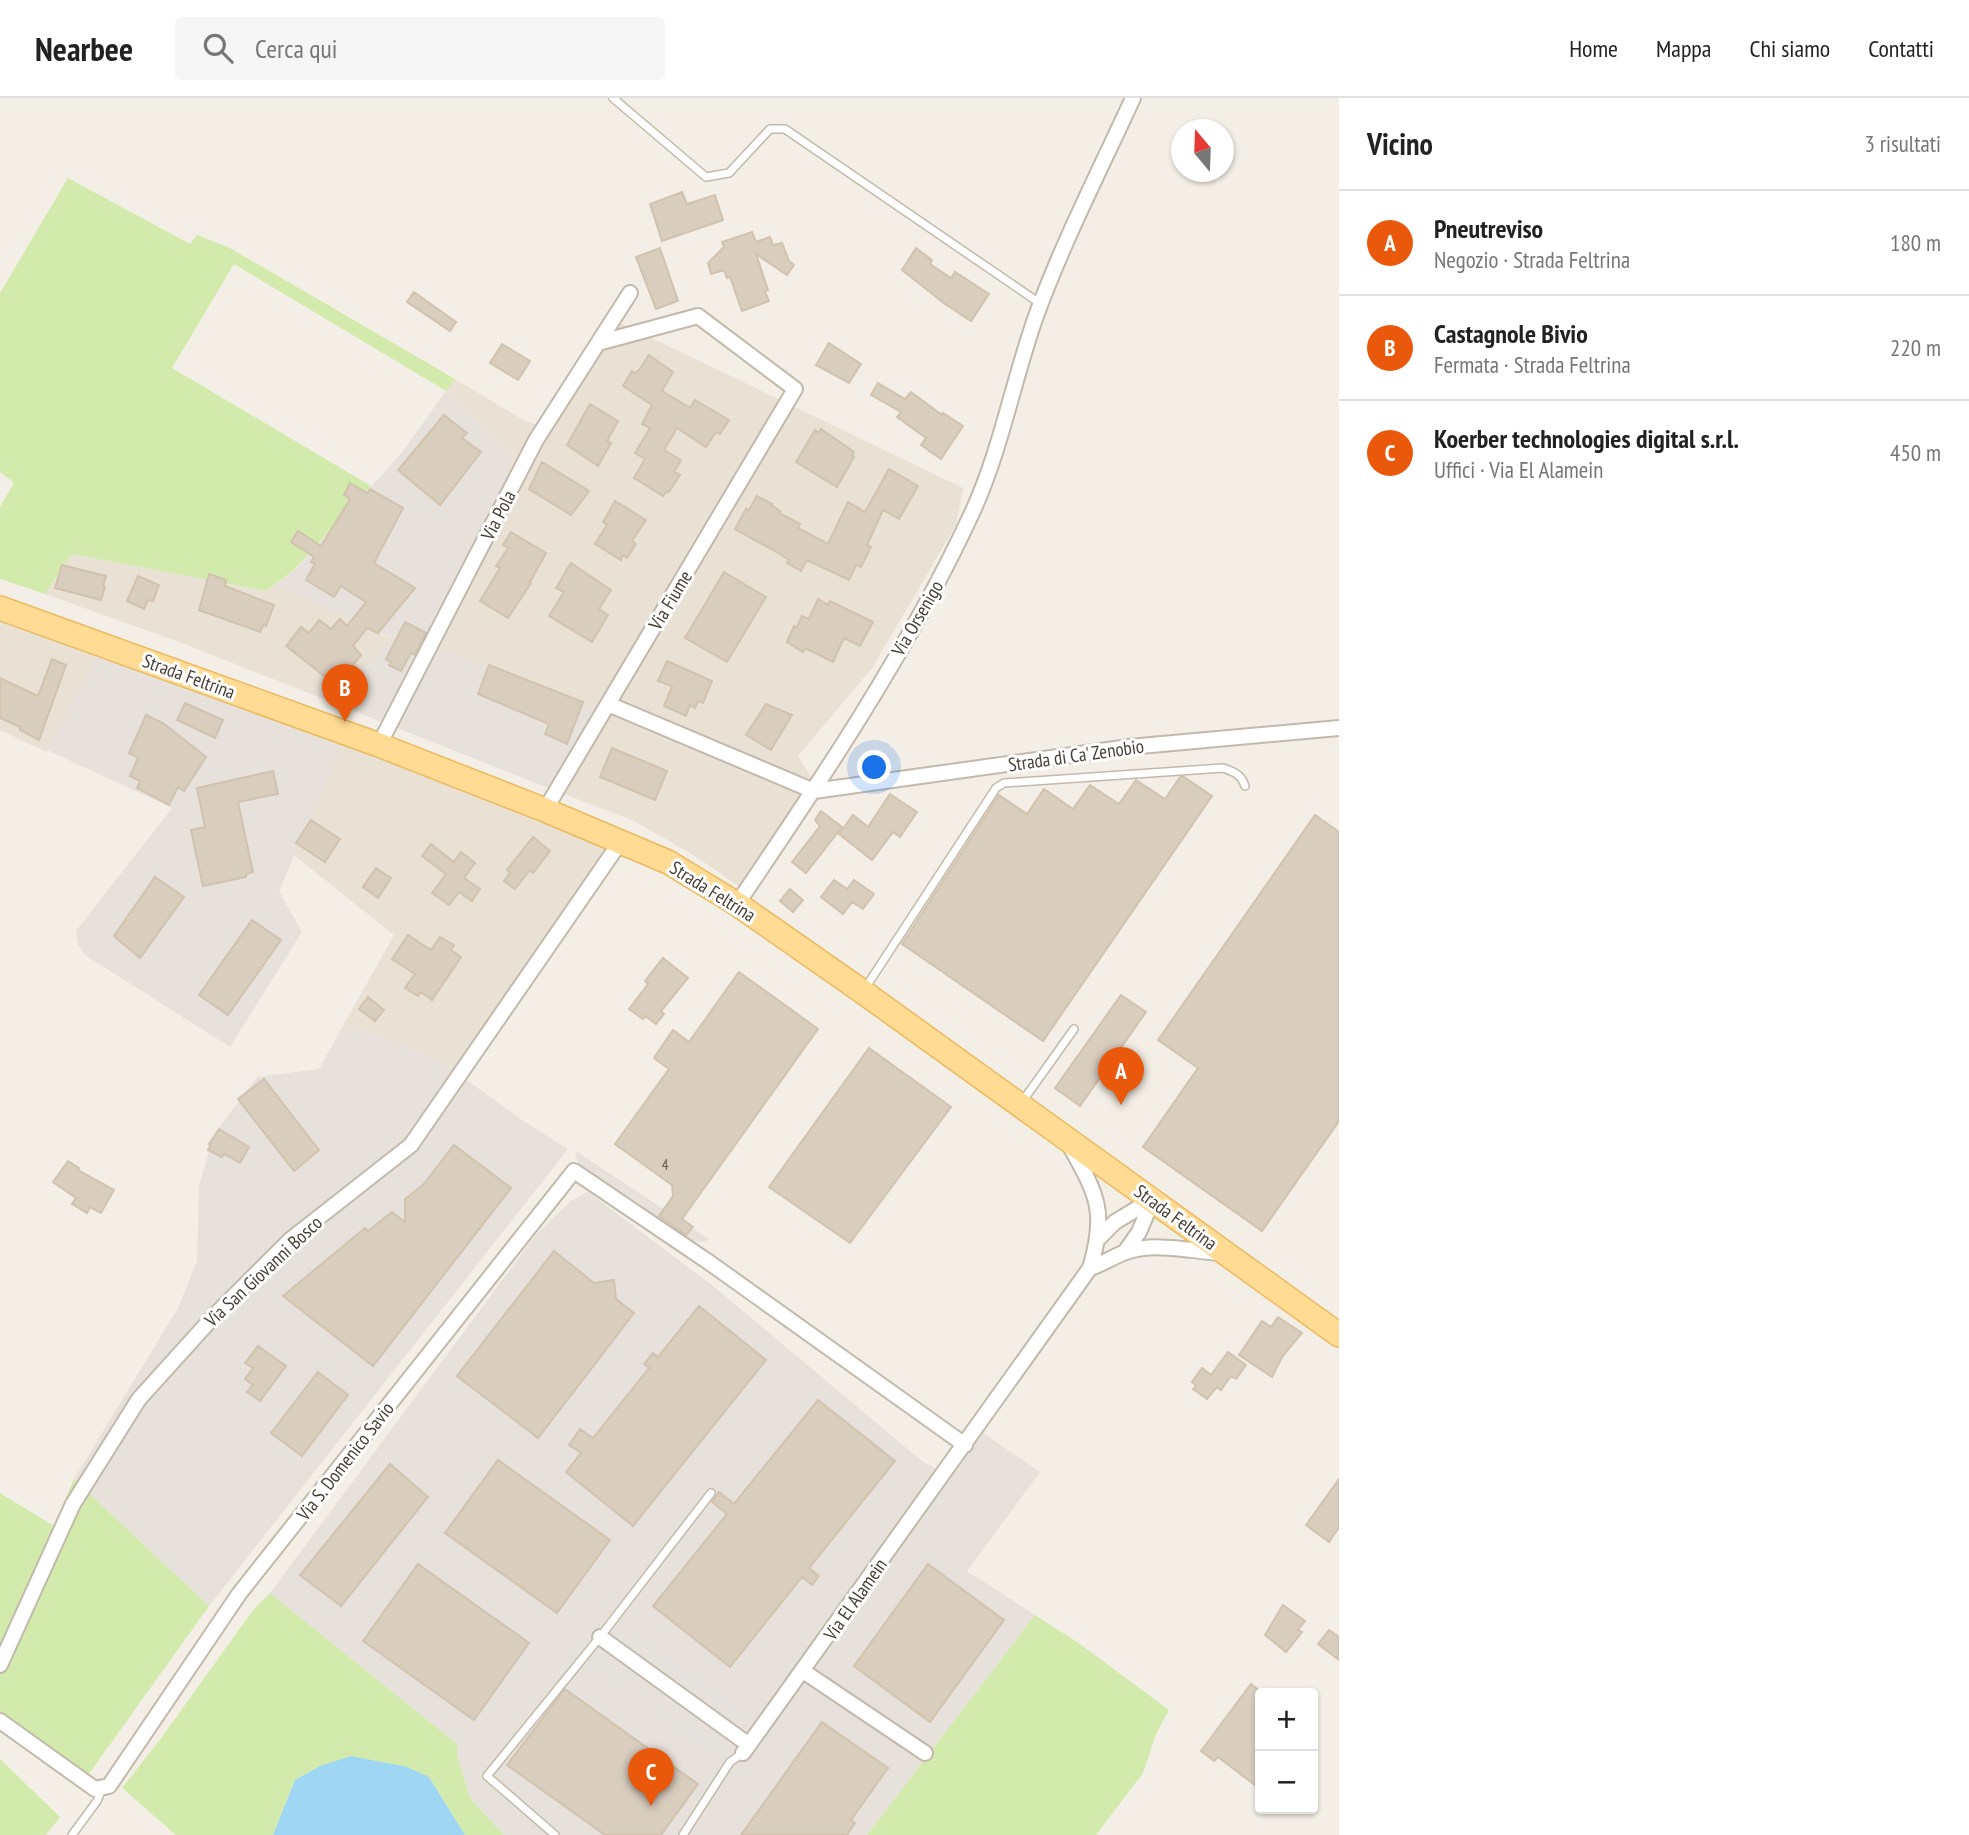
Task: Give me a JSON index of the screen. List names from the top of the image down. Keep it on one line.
{"streets":{"main road":["Strada Feltrina"],"street":["Via Pola","Via Fiume","Via Orsenigo","Strada di Ca' Zenobio","Via San Giovanni Bosco","Via S. Domenico Savio","Via El Alamein"]},"crossings":[["Via Pola","Via Fiume"],["Via Pola","Strada Feltrina"],["Via Fiume","Strada Feltrina"],["Via Orsenigo","Strada Feltrina"],["Via Orsenigo","Strada di Ca' Zenobio"],["Strada Feltrina","Via San Giovanni Bosco"],["Strada Feltrina","Via El Alamein"],["Via S. Domenico Savio","Via El Alamein"]],"house_numbers":["4"],"north":"top","page":{"header":"Nearbee","search":"Cerca qui","nav":["Home","Mappa","Chi siamo","Contatti"],"heading":["Vicino","3 risultati"],"list":[{"mark":"A","name":"Pneutreviso","note":"Negozio · Strada Feltrina","value":"180 m"},{"mark":"B","name":"Castagnole Bivio","note":"Fermata · Strada Feltrina","value":"220 m"},{"mark":"C","name":"Koerber technologies digital s.r.l.","note":"Uffici · Via El Alamein","value":"450 m"}],"pins":["B","A","C"],"map_buttons":["+","−"]}}
